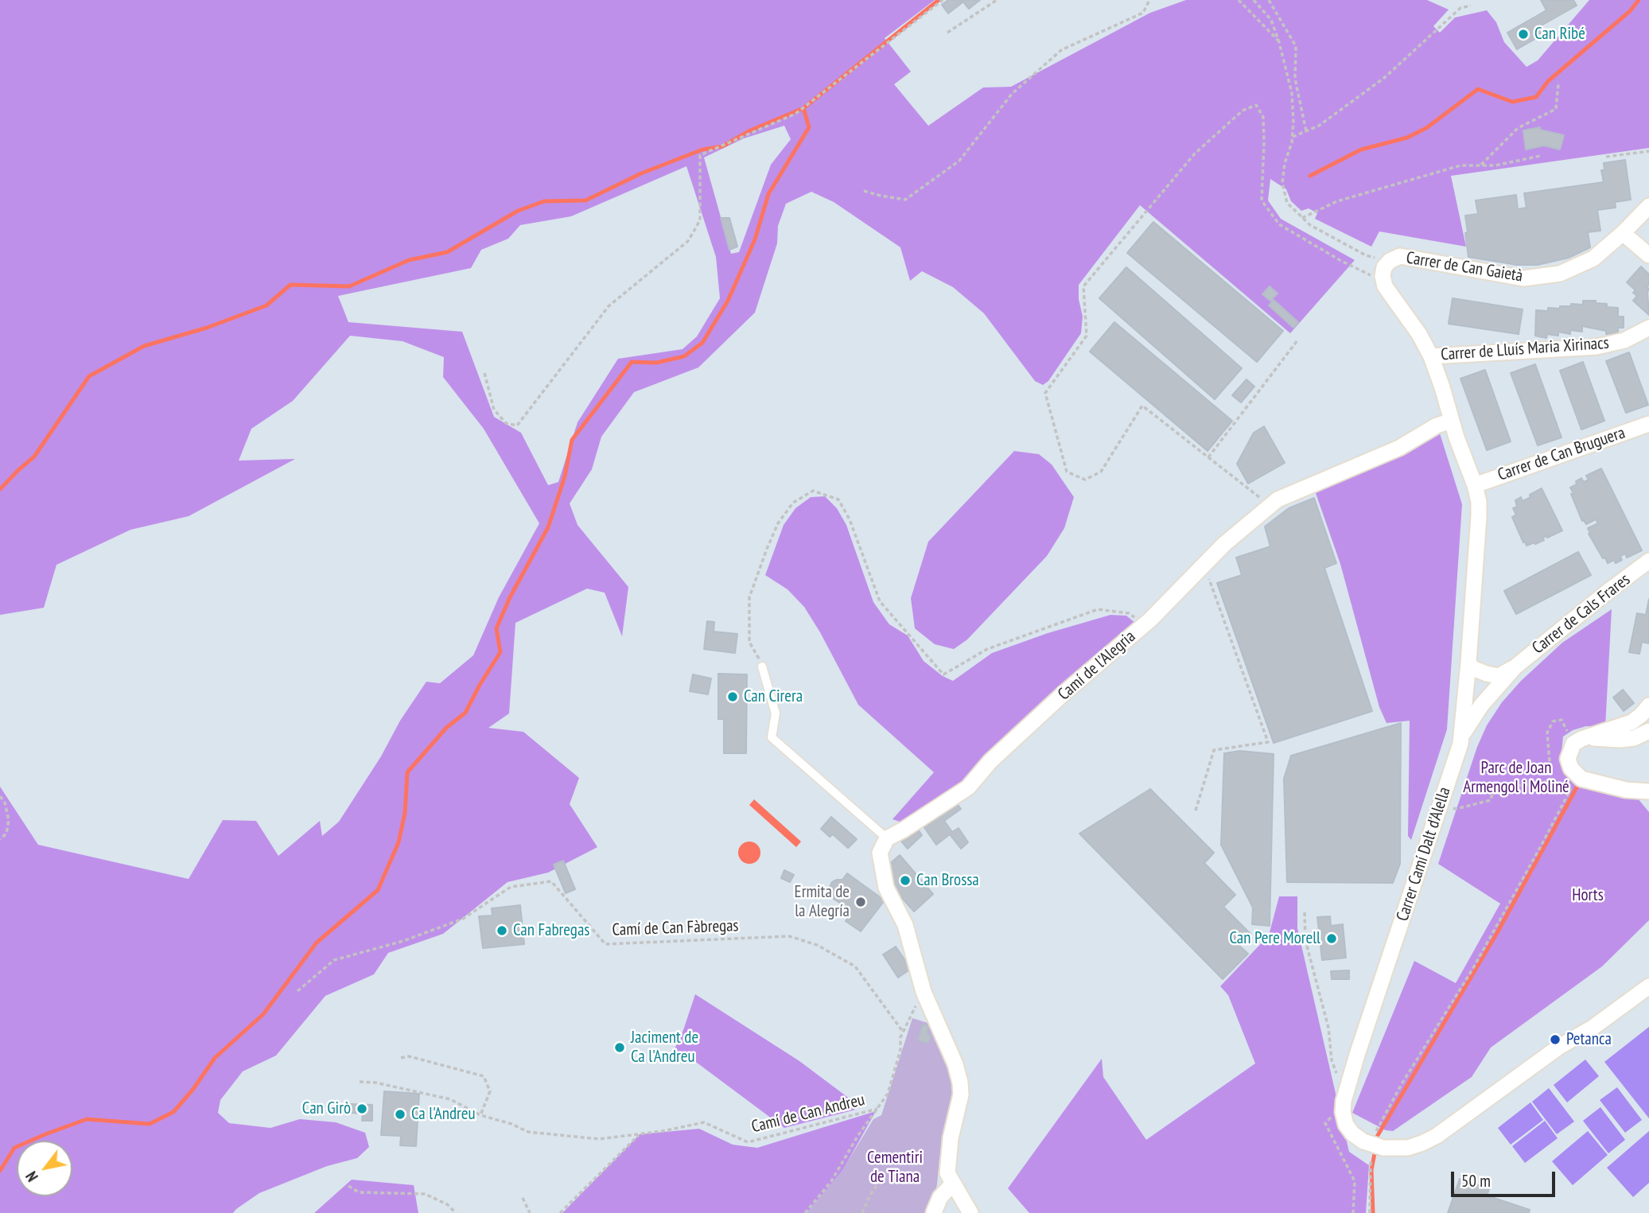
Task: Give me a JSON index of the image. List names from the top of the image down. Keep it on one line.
{"streets":{"street":["Carrer de Can Gaietà","Carrer de Lluís Maria Xirinacs","Carrer de Can Bruguera","Carrer de Cals Frares","Camí de l'Alegria","Carrer Camí Dalt d'Alella"],"path":["Camí de Can Fàbregas","Camí de Can Andreu"]},"crossings":[["Carrer de Lluís Maria Xirinacs","Carrer Camí Dalt d'Alella"],["Carrer de Can Bruguera","Carrer Camí Dalt d'Alella"],["Carrer de Cals Frares","Carrer Camí Dalt d'Alella"],["Camí de l'Alegria","Carrer Camí Dalt d'Alella"]],"parks":["Parc de Joan Armengol i Moliné","Horts","Cementiri de Tiana"],"places":["Can Ribé","Can Cirera","Can Brossa","Ermita de la Alegría","Can Fabregas","Can Pere Morell","Petanca","Jaciment de Ca l'Andreu","Can Girò","Ca l'Andreu"],"scale_bar":"50 m","north":"bottom left"}
